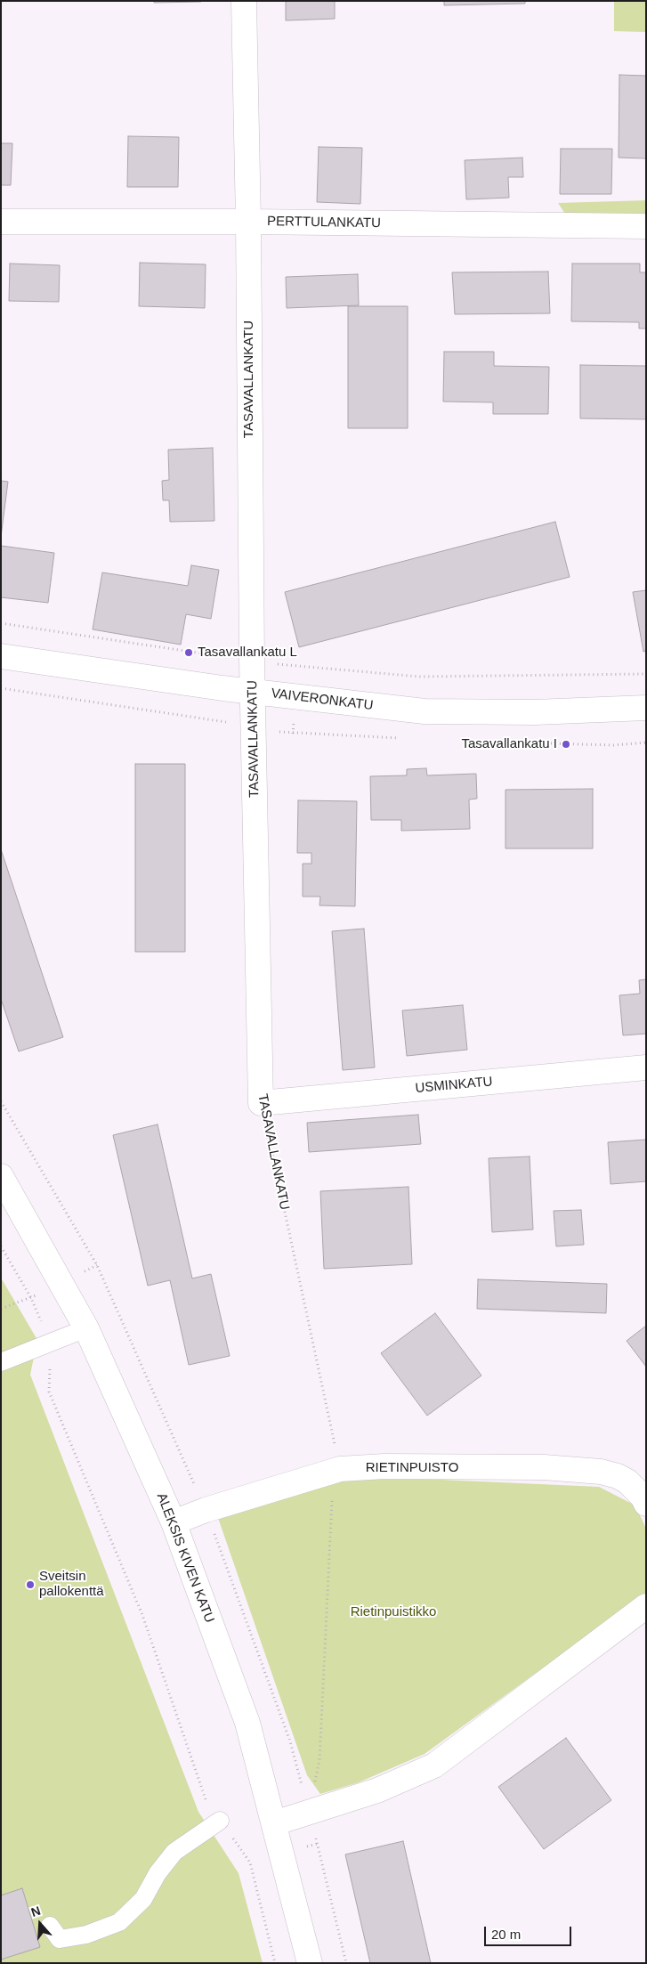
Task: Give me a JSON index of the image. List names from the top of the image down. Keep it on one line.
{"streets":{"street":["PERTTULANKATU","TASAVALLANKATU","VAIVERONKATU","USMINKATU","RIETINPUISTO","ALEKSIS KIVEN KATU"]},"crossings":[["PERTTULANKATU","TASAVALLANKATU"],["TASAVALLANKATU","VAIVERONKATU"],["TASAVALLANKATU","USMINKATU"],["TASAVALLANKATU","RIETINPUISTO"],["RIETINPUISTO","ALEKSIS KIVEN KATU"]],"parks":["Rietinpuistikko"],"places":["Tasavallankatu L","Tasavallankatu I","Sveitsin pallokenttä"],"scale_bar":"20 m","north":"top"}
